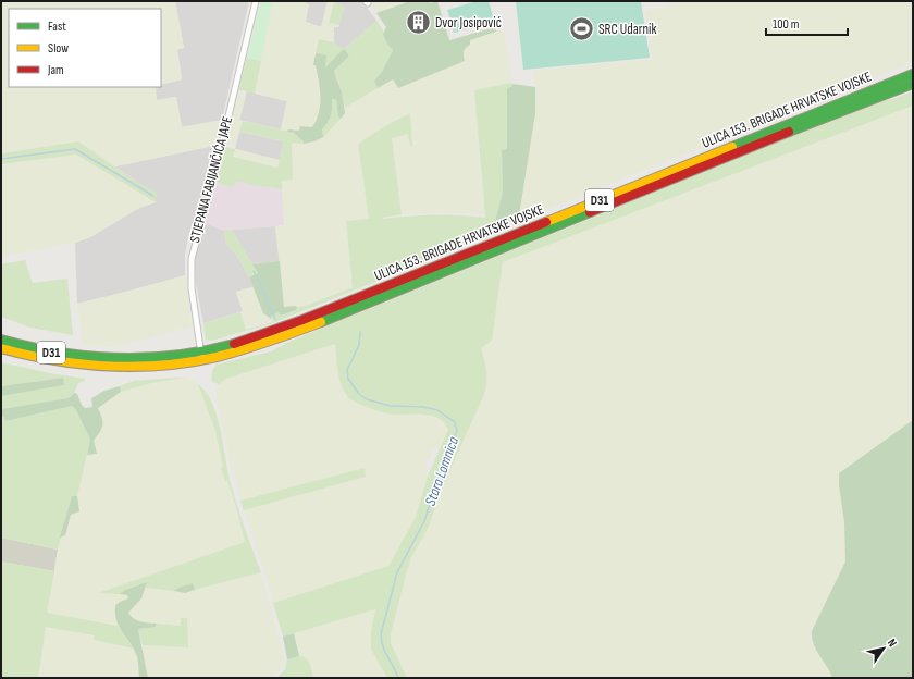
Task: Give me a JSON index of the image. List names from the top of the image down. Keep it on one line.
{"streets":{"main road":["ULICA 153. BRIGADE HRVATSKE VOJSKE","D31"],"street":["STJEPANA FABIJANČIĆA JAPE"]},"crossings":[["ULICA 153. BRIGADE HRVATSKE VOJSKE","STJEPANA FABIJANČIĆA JAPE"]],"water":["Stara Lomnica"],"places":{"building":["Dvor Josipović"],"sports":["SRC Udarnik"]},"legend":["Fast","Slow","Jam"],"scale_bar":"100 m","north":"top right"}
